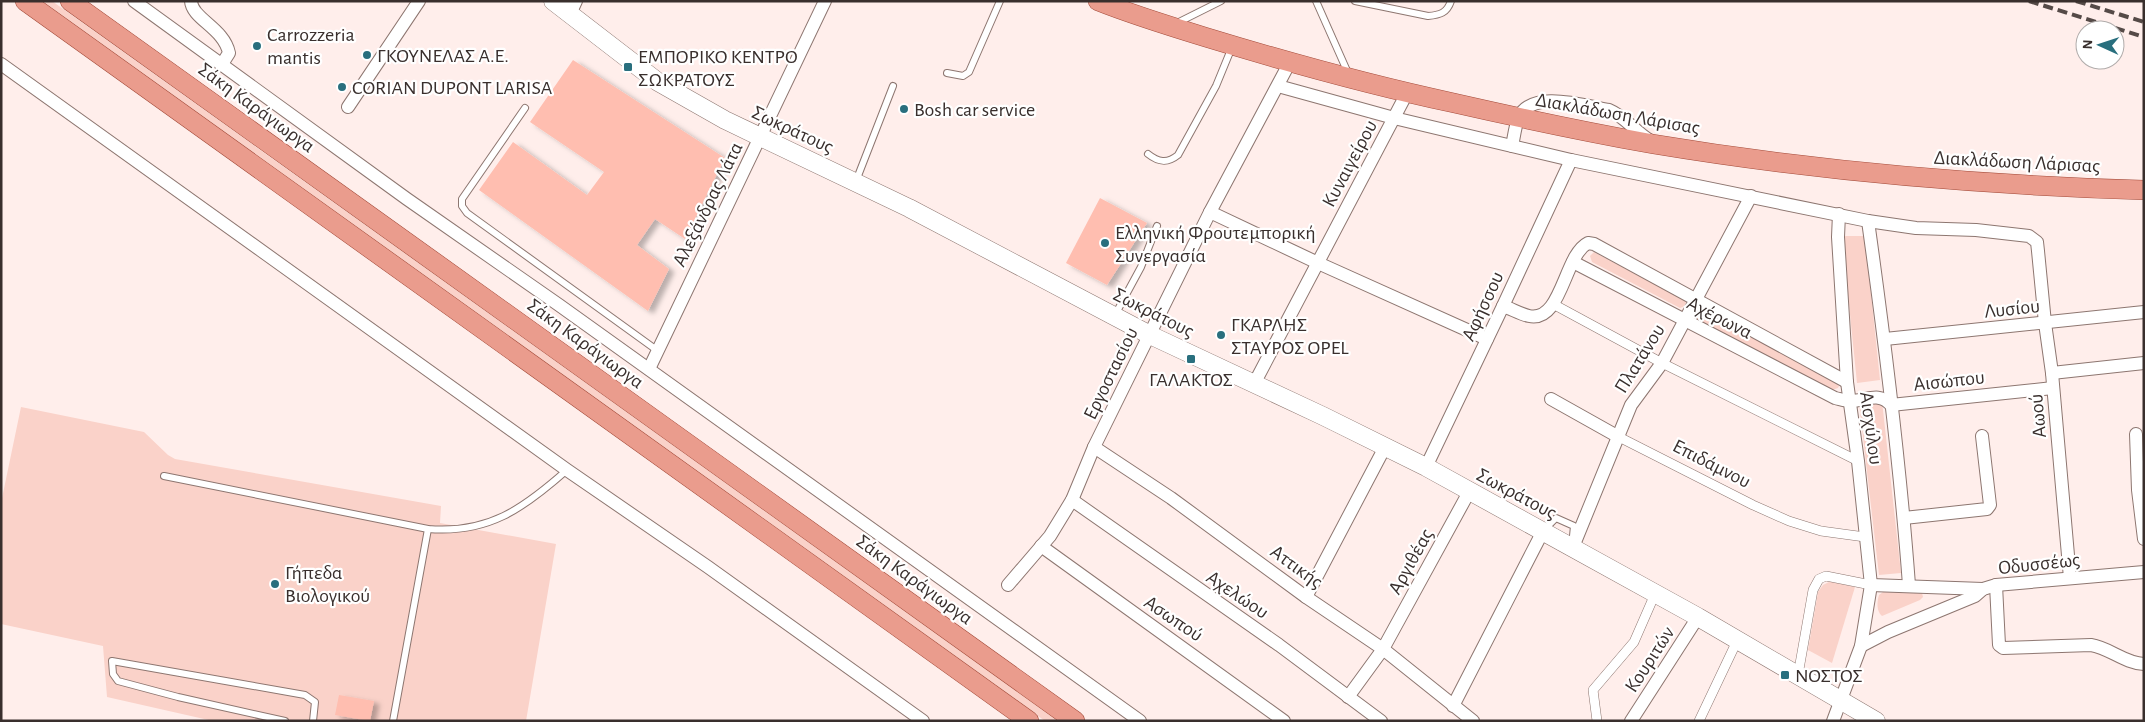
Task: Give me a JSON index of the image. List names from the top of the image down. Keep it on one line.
{"streets":{"main road":["Σάκη Καράγιωργα","Διακλάδωση Λάρισας","Σωκράτους"],"street":["Κυναιγείρου","Αλεξάνδρας Λάτα","Αφήσσου","Λυσίου","Αχέρωνα","Πλατάνου","Εργοστασίου","Αισώπου","Αωού","Αισχύλου","Επιδάμνου","Αργιθέας","Οδυσσέως","Αττικής","Αχελώου","Ασωπού","Κουριτών"]},"crossings":[["Διακλάδωση Λάρισας","Κυναιγείρου"],["Διακλάδωση Λάρισας","Εργοστασίου"],["Σωκράτους","Κυναιγείρου"],["Σωκράτους","Αλεξάνδρας Λάτα"],["Σωκράτους","Αφήσσου"],["Σωκράτους","Πλατάνου"],["Σωκράτους","Εργοστασίου"],["Σωκράτους","Αισχύλου"],["Σωκράτους","Αργιθέας"],["Σωκράτους","Κουριτών"],["Λυσίου","Αωού"],["Λυσίου","Αισχύλου"],["Αχέρωνα","Πλατάνου"],["Αχέρωνα","Αισώπου"],["Αχέρωνα","Αισχύλου"],["Πλατάνου","Επιδάμνου"],["Εργοστασίου","Αττικής"],["Εργοστασίου","Αχελώου"],["Εργοστασίου","Ασωπού"],["Αισώπου","Αωού"],["Αισώπου","Αισχύλου"],["Αωού","Αισχύλου"],["Αωού","Οδυσσέως"],["Αισχύλου","Επιδάμνου"],["Αισχύλου","Οδυσσέως"],["Αργιθέας","Αττικής"],["Αργιθέας","Αχελώου"]],"places":{"other":["Carrozzeria mantis","ΓΚΟΥΝΕΛΑΣ Α.Ε.","CORIAN DUPONT LARISA","Bosh car service","Ελληνική Φρουτεμπορική Συνεργασία","ΓΚΑΡΛΗΣ ΣΤΑΥΡΟΣ OPEL","Γήπεδα Βιολογικού"],"transit":["ΕΜΠΟΡΙΚΟ ΚΕΝΤΡΟ ΣΩΚΡΑΤΟΥΣ","ΓΑΛΑΚΤΟΣ","ΝΟΣΤΟΣ"]},"north":"left"}
